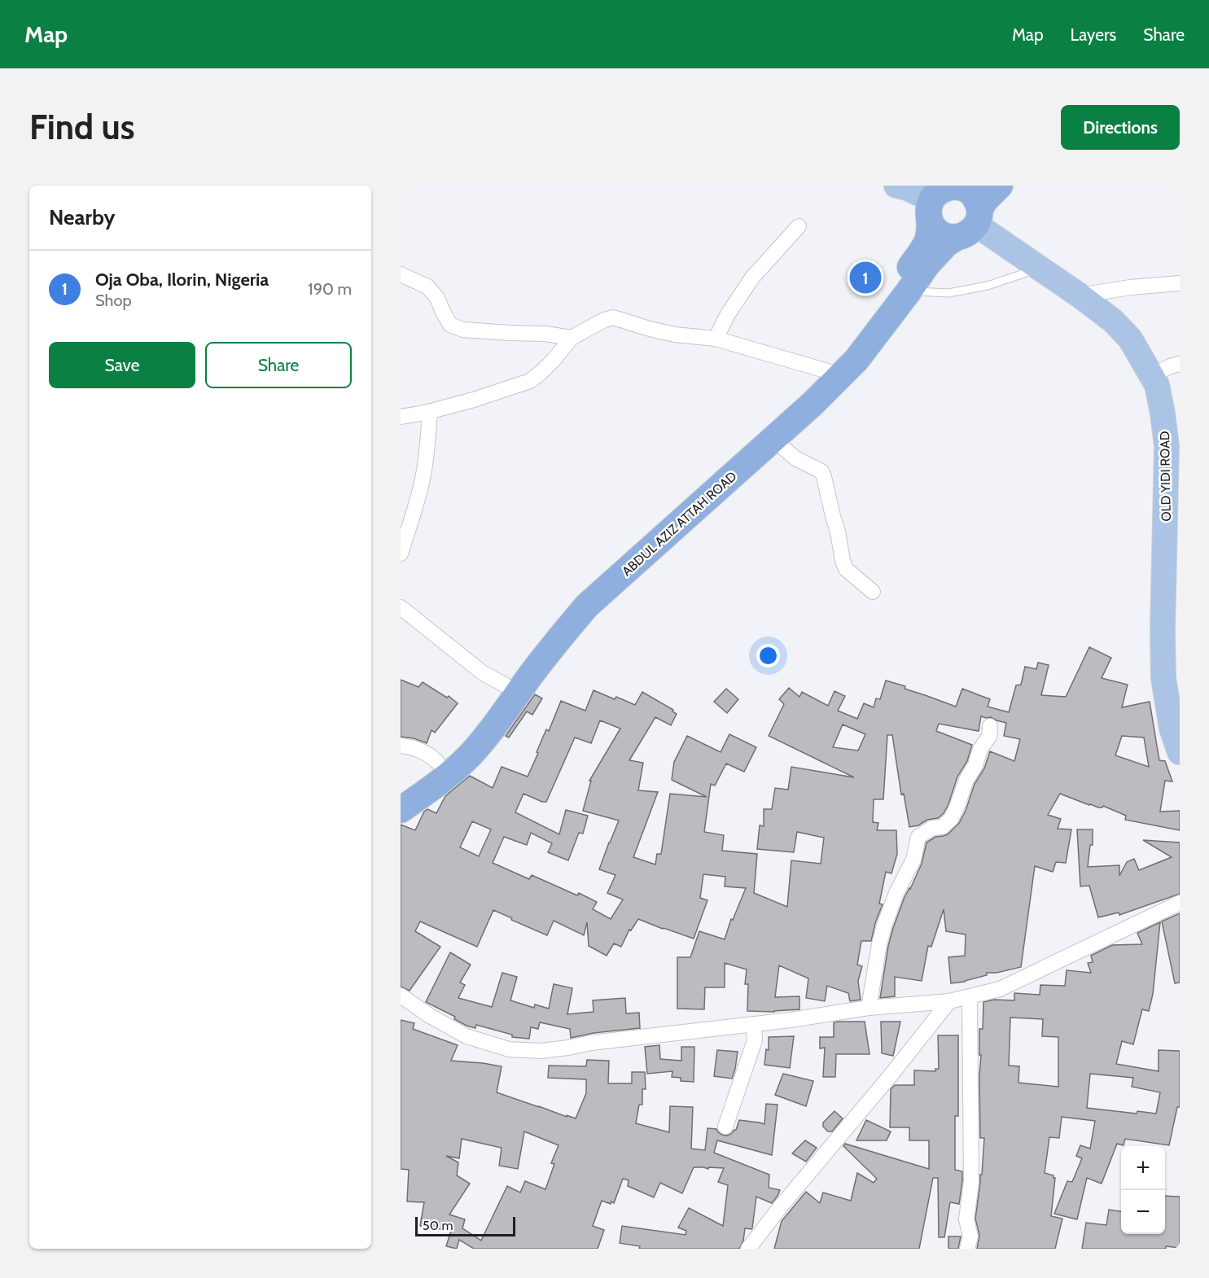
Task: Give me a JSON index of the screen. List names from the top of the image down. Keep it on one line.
{"streets":{"highway":["ABDUL AZIZ ATTAH ROAD"],"main road":["OLD YIDI ROAD"]},"crossings":[["OLD YIDI ROAD","ABDUL AZIZ ATTAH ROAD"]],"scale_bar":"50 m","page":{"header":"Map","nav":["Map","Layers","Share"],"buttons":["Directions",["Save","Share"]],"title":"Find us","heading":"Nearby","list":[{"mark":"1","name":"Oja Oba, Ilorin, Nigeria","note":"Shop","value":"190 m"}],"pins":"1","map_buttons":["+","−"],"scale":"50 m"}}
